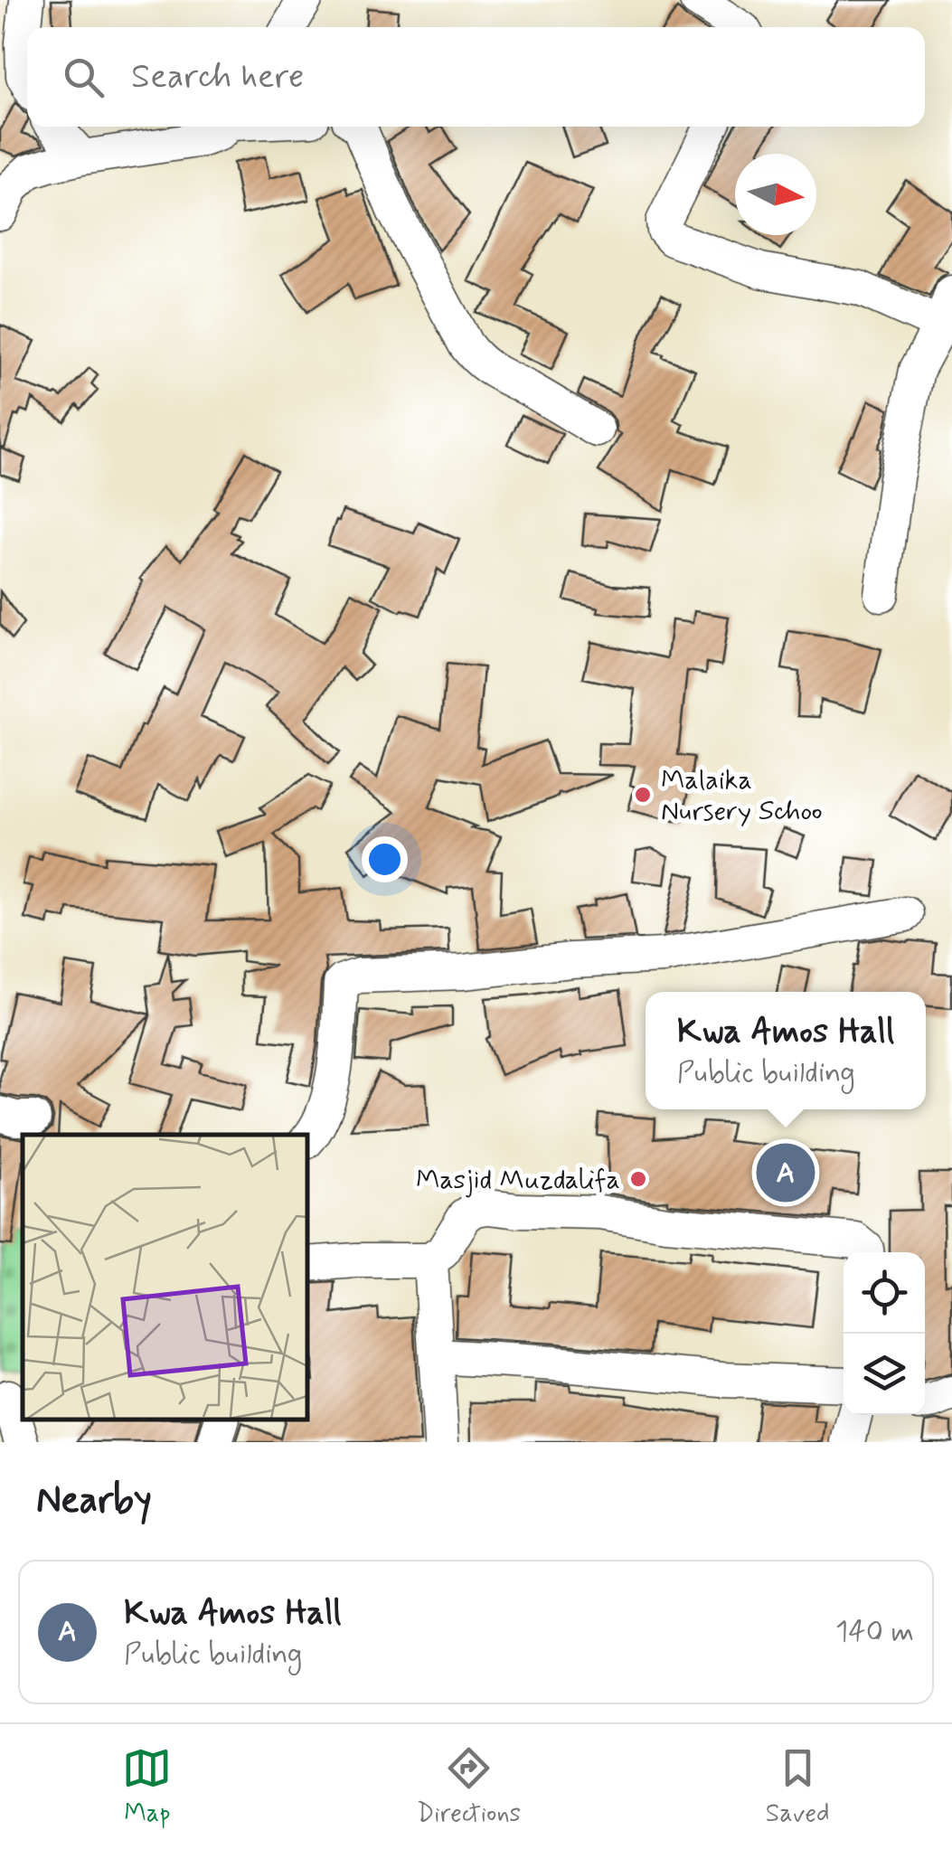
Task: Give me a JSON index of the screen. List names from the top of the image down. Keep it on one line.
{"places":["Malaika Nursery Schoo","Masjid Muzdalifa"],"north":"right","page":{"search":"Search here","popup":["Kwa Amos Hall","Public building"],"pins":"A","heading":"Nearby","list":[{"mark":"A","name":"Kwa Amos Hall","note":"Public building","value":"140 m"}],"nav":["Map","Directions","Saved"]}}
